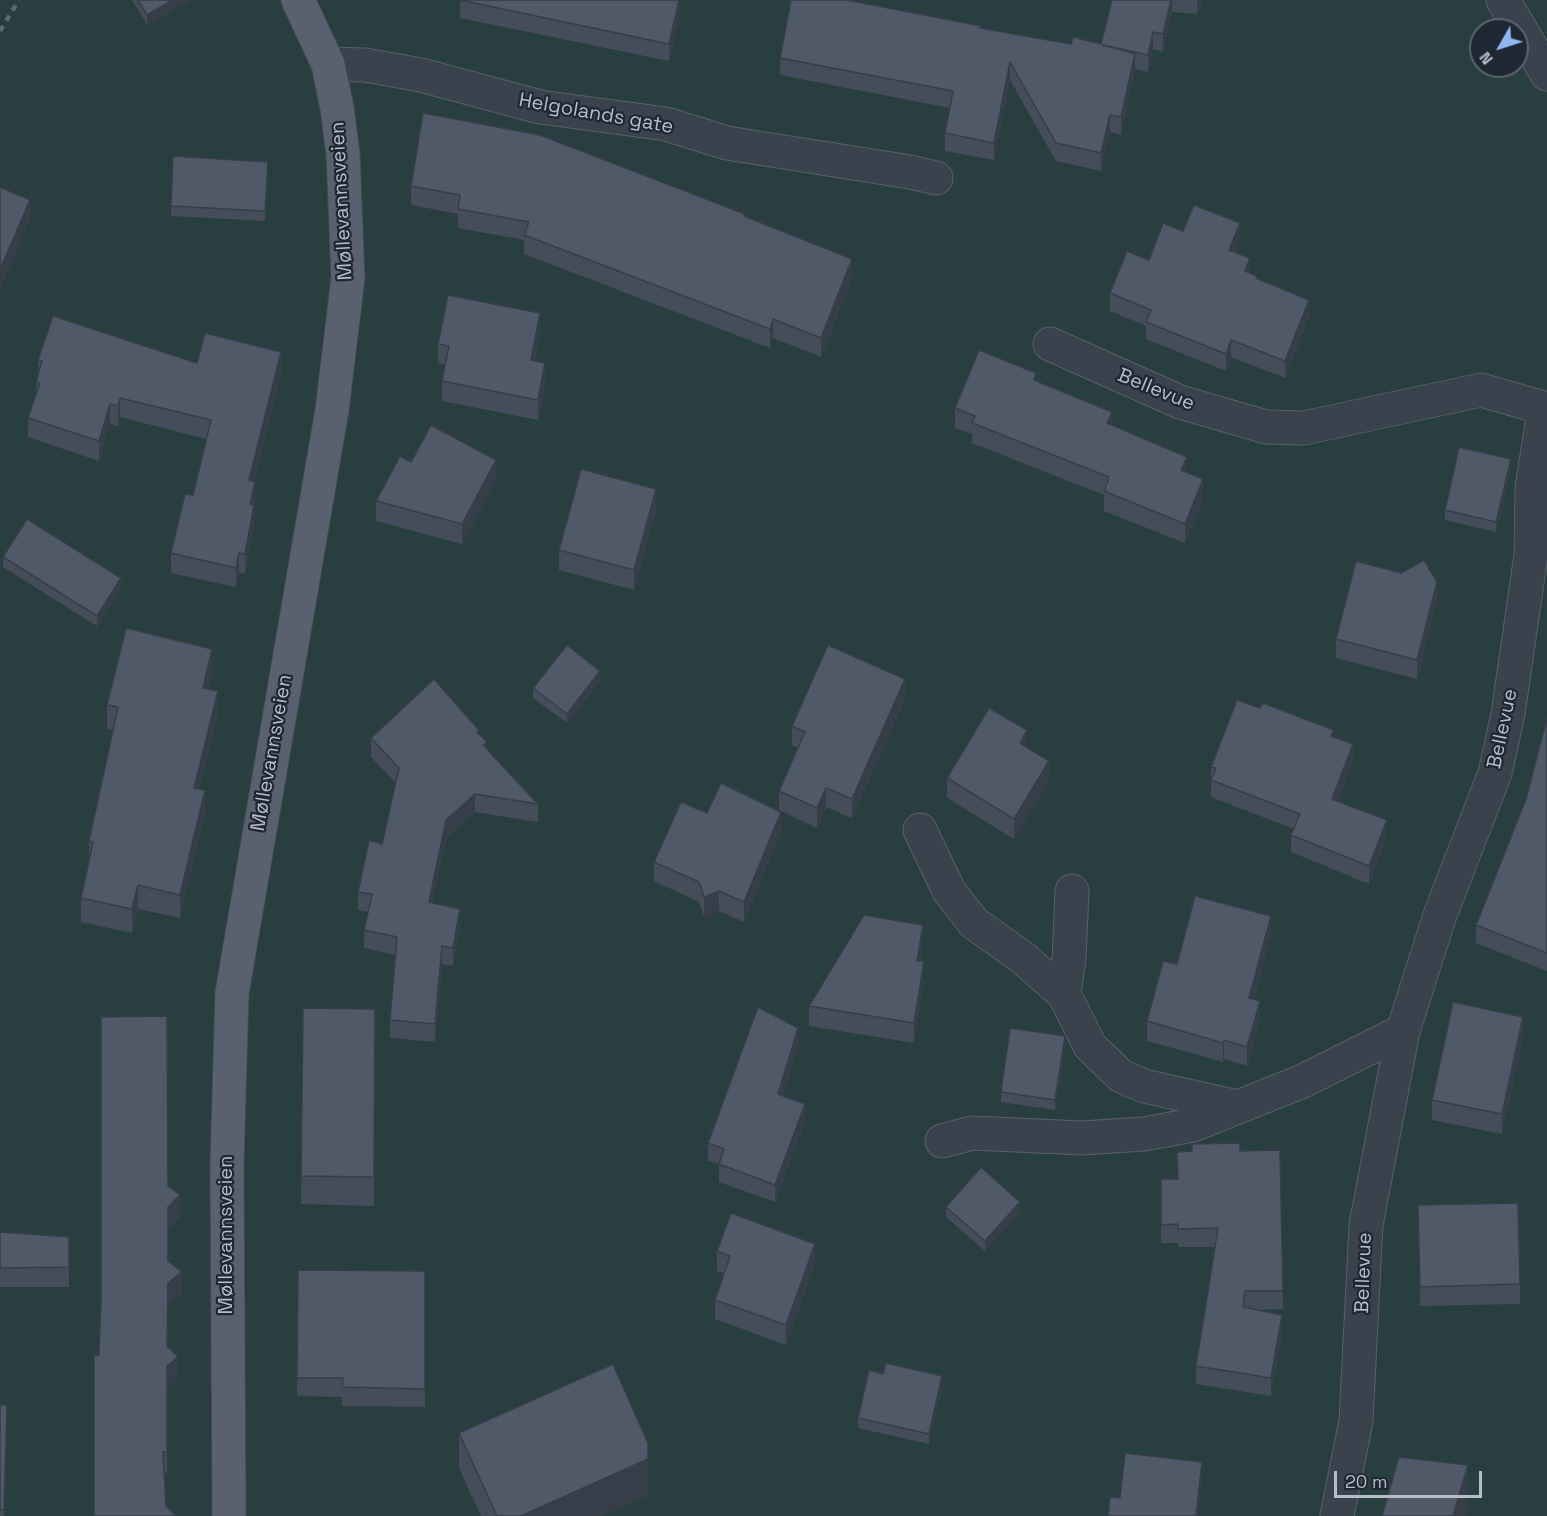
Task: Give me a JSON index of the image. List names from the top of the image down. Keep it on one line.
{"streets":{"main road":["Møllevannsveien"],"street":["Helgolands gate","Bellevue"]},"crossings":[["Helgolands gate","Møllevannsveien"]],"scale_bar":"20 m","north":"bottom left"}
